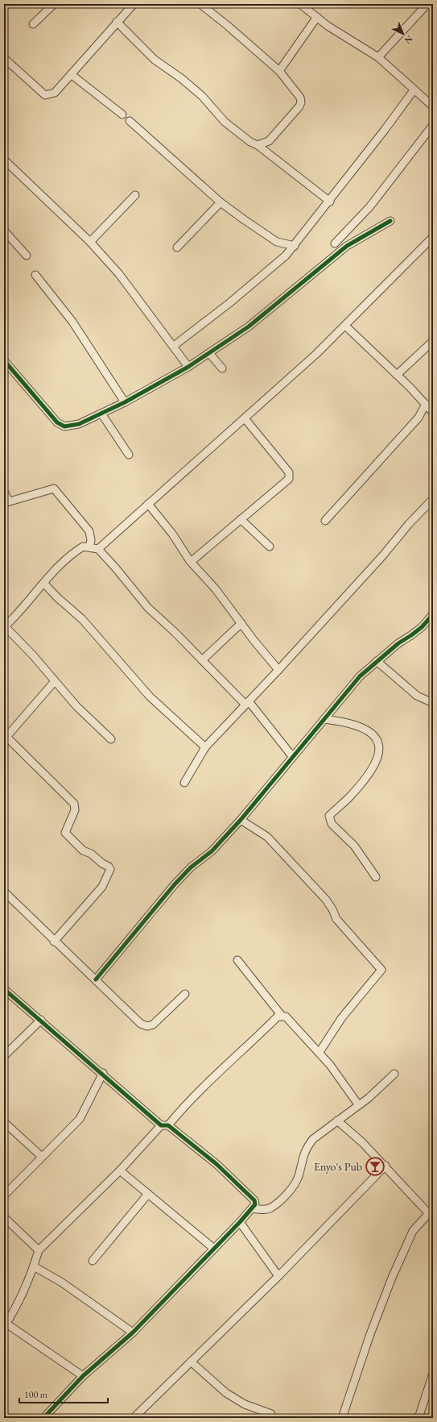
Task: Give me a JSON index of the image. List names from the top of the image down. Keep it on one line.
{"places":{"bar":["Enyo's Pub"]},"scale_bar":"100 m","north":"bottom right"}
